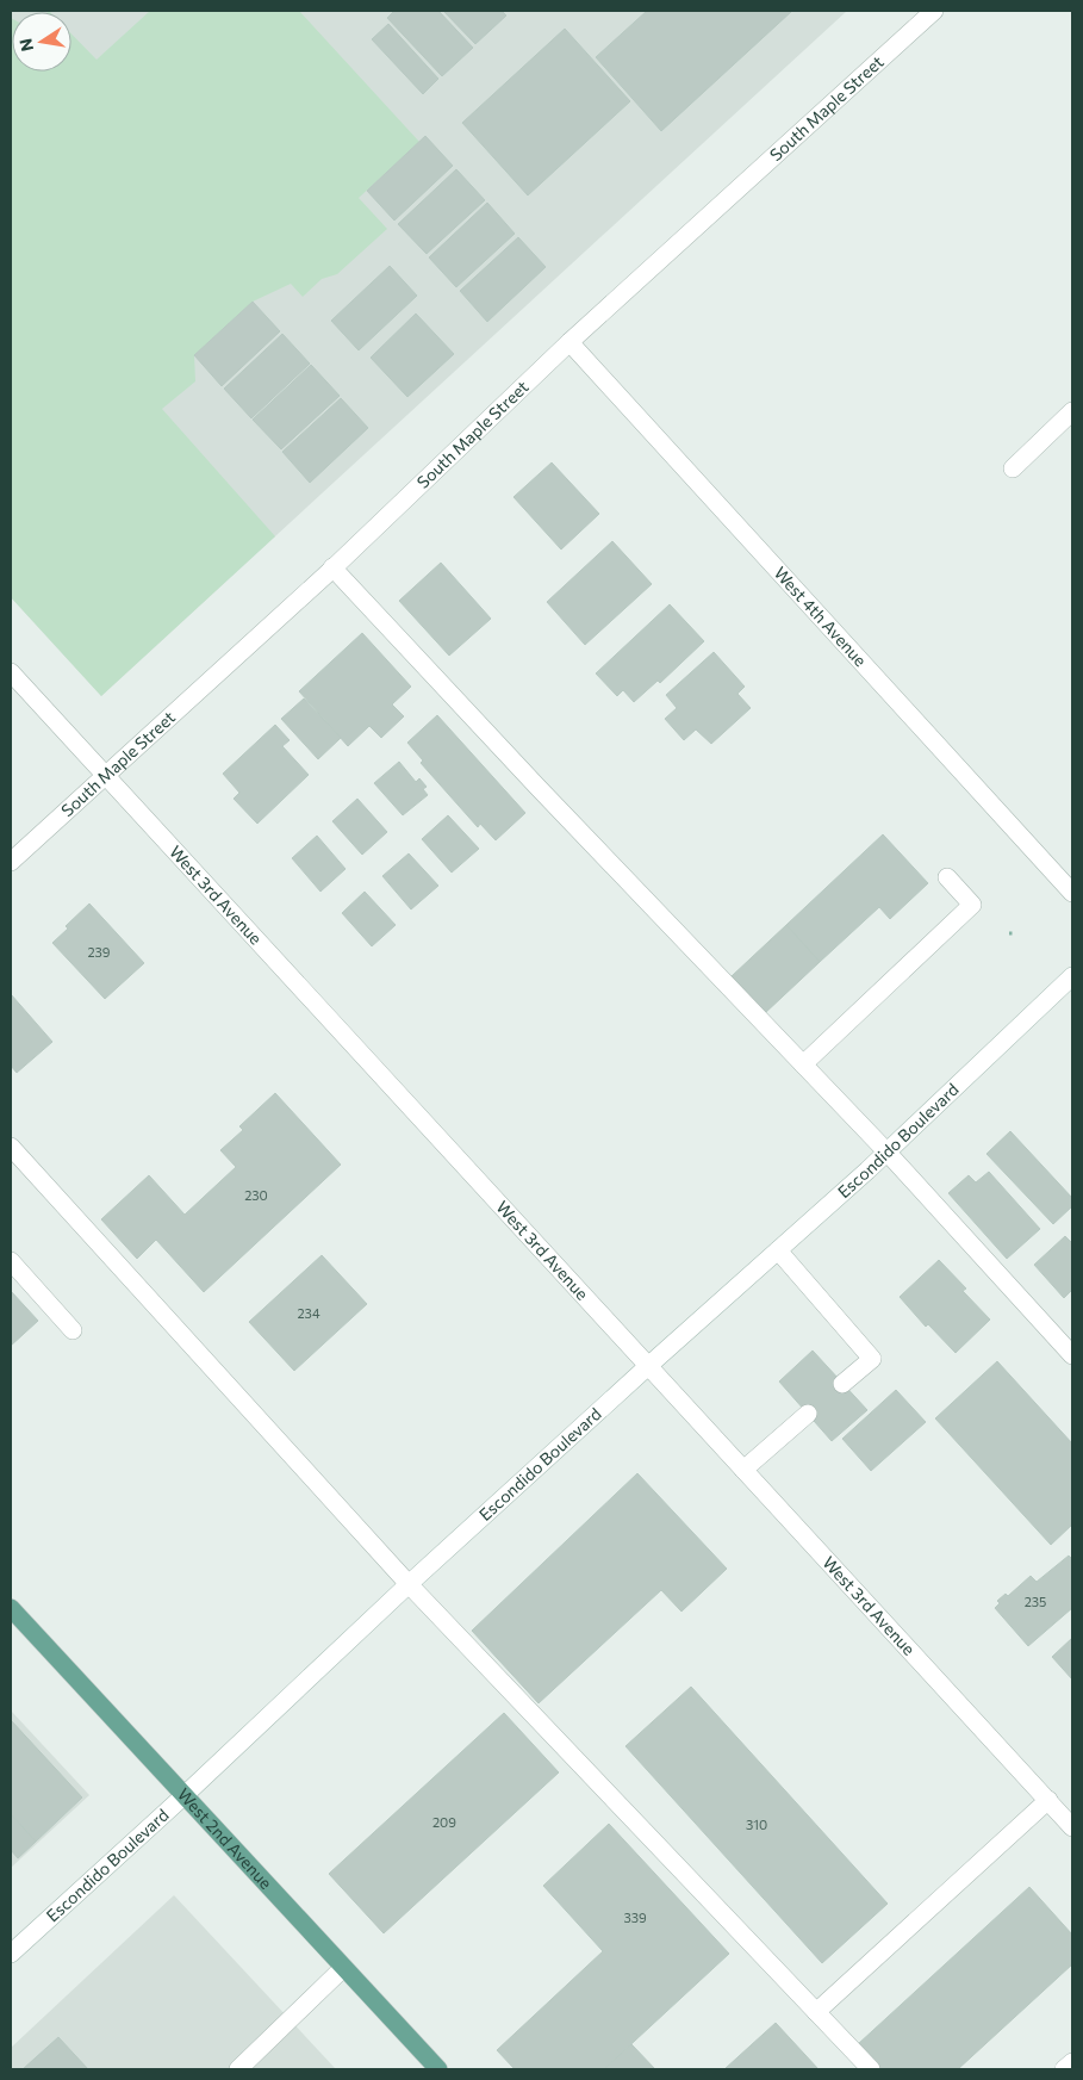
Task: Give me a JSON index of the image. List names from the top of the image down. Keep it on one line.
{"streets":{"main road":["West 2nd Avenue"],"street":["South Maple Street","West 4th Avenue","West 3rd Avenue","Escondido Boulevard"]},"crossings":[["South Maple Street","West 4th Avenue"],["South Maple Street","West 3rd Avenue"],["West 3rd Avenue","Escondido Boulevard"],["Escondido Boulevard","West 2nd Avenue"]],"house_numbers":["239","230","234","235","209","310","339"],"north":"left"}
